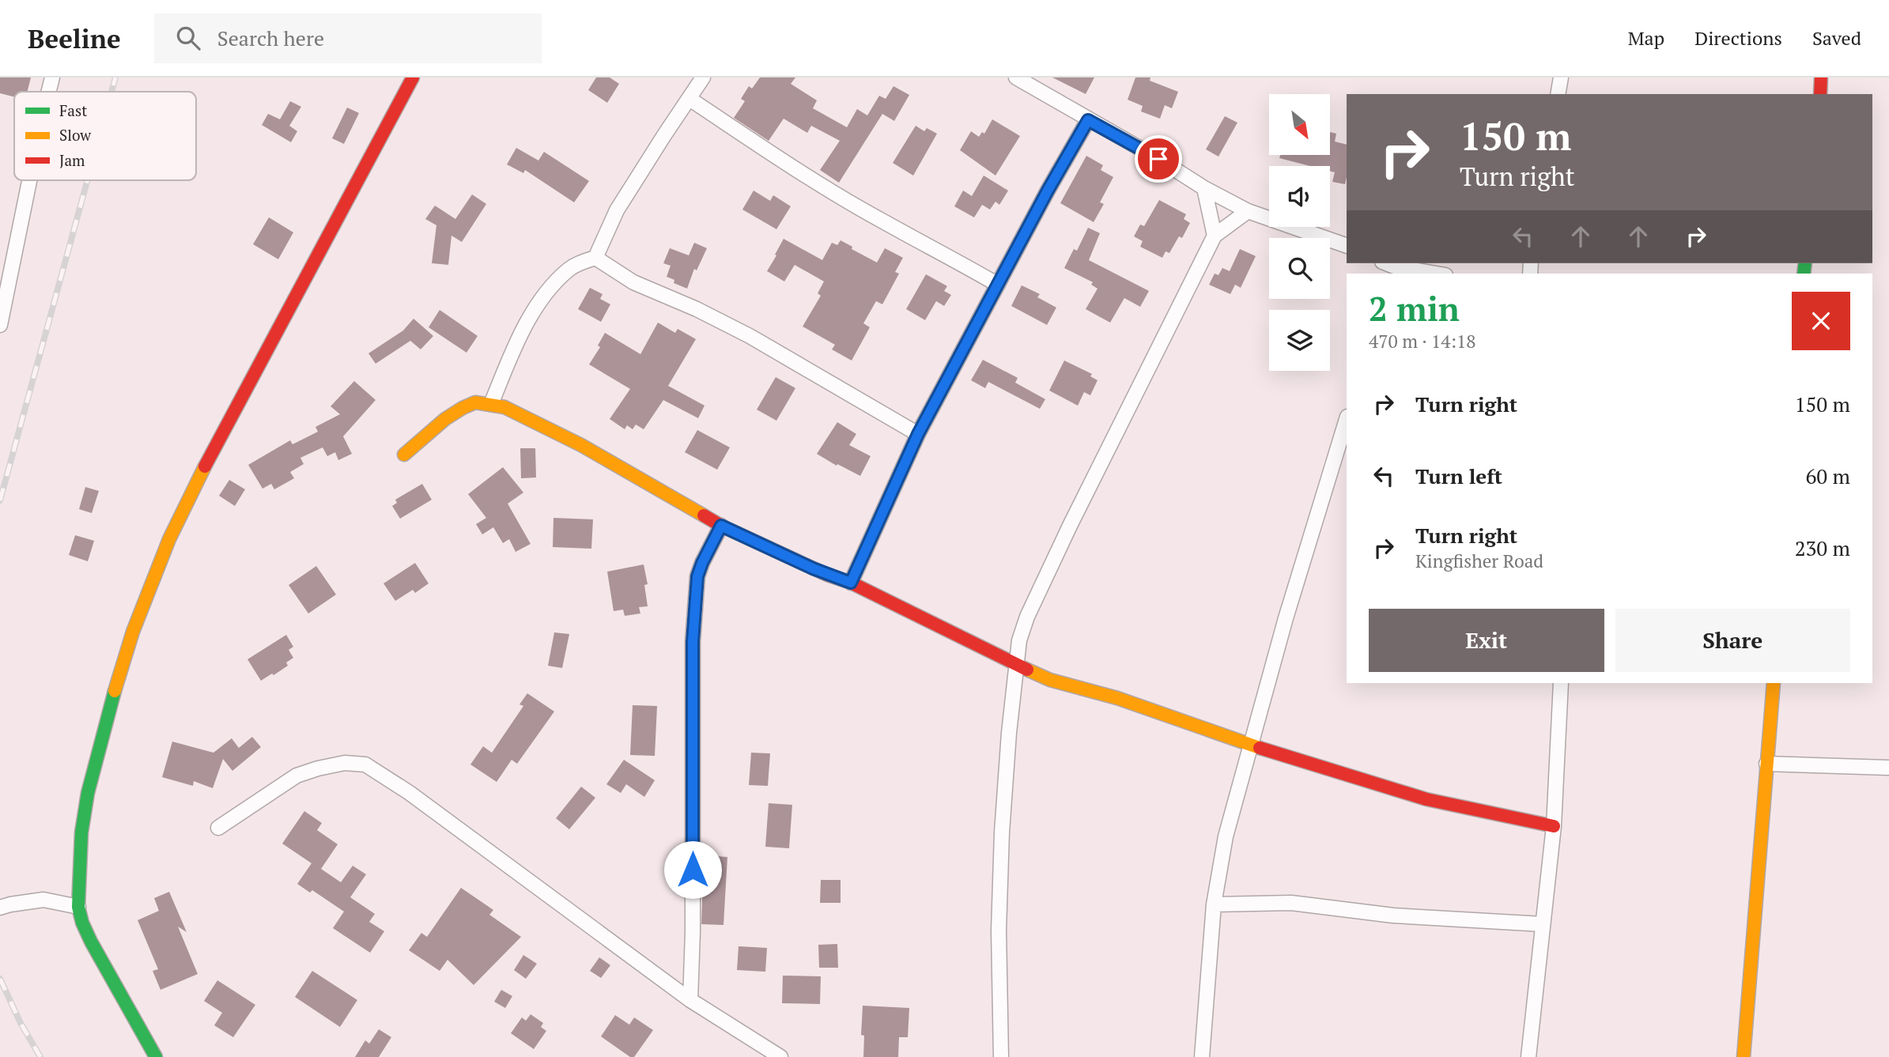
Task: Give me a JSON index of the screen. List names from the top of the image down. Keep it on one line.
{"legend":["Fast","Slow","Jam"],"north":"bottom right","page":{"header":"Beeline","search":"Search here","nav":["Map","Directions","Saved"],"turn":["150 m","Turn right"],"heading":["2 min","470 m · 14:18"],"list":[{"name":"Turn right","value":"150 m"},{"name":"Turn left","value":"60 m"},{"name":"Turn right","note":"Kingfisher Road","value":"230 m"}],"buttons":["Exit","Share"]}}
